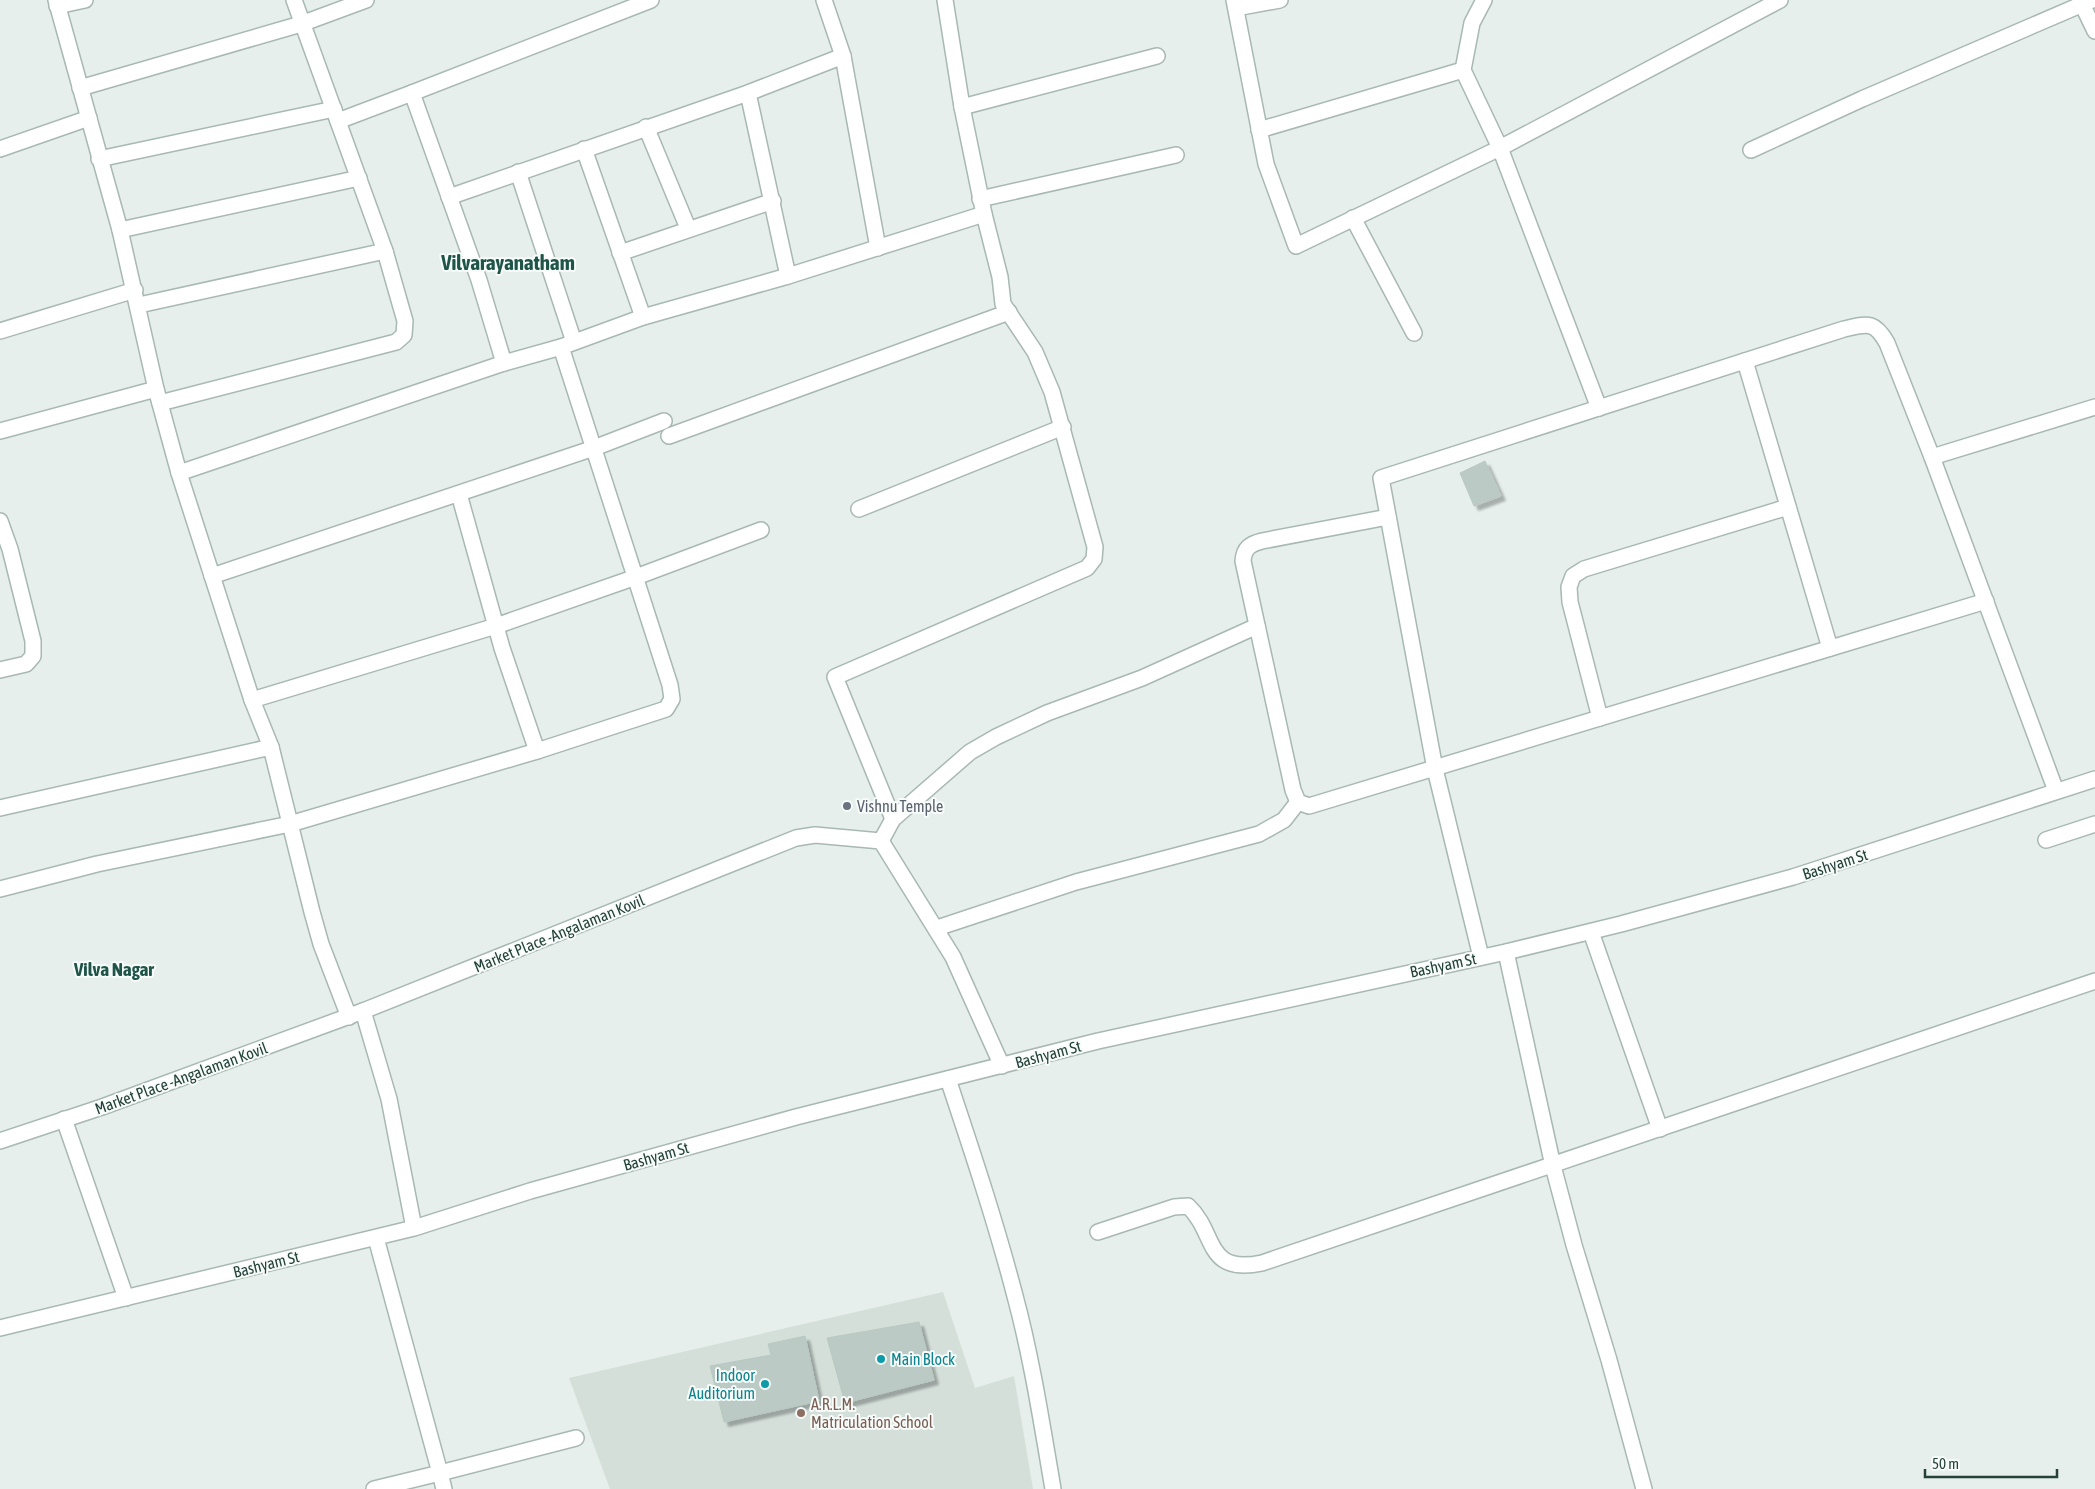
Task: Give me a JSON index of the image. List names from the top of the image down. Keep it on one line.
{"streets":{"street":["Bashyam St","Market Place -Angalaman Kovil"]},"districts":["Vilvarayanatham","Vilva Nagar"],"places":["Vishnu Temple","Main Block","Indoor Auditorium","A.R.L.M. Matriculation School"],"scale_bar":"50 m"}
